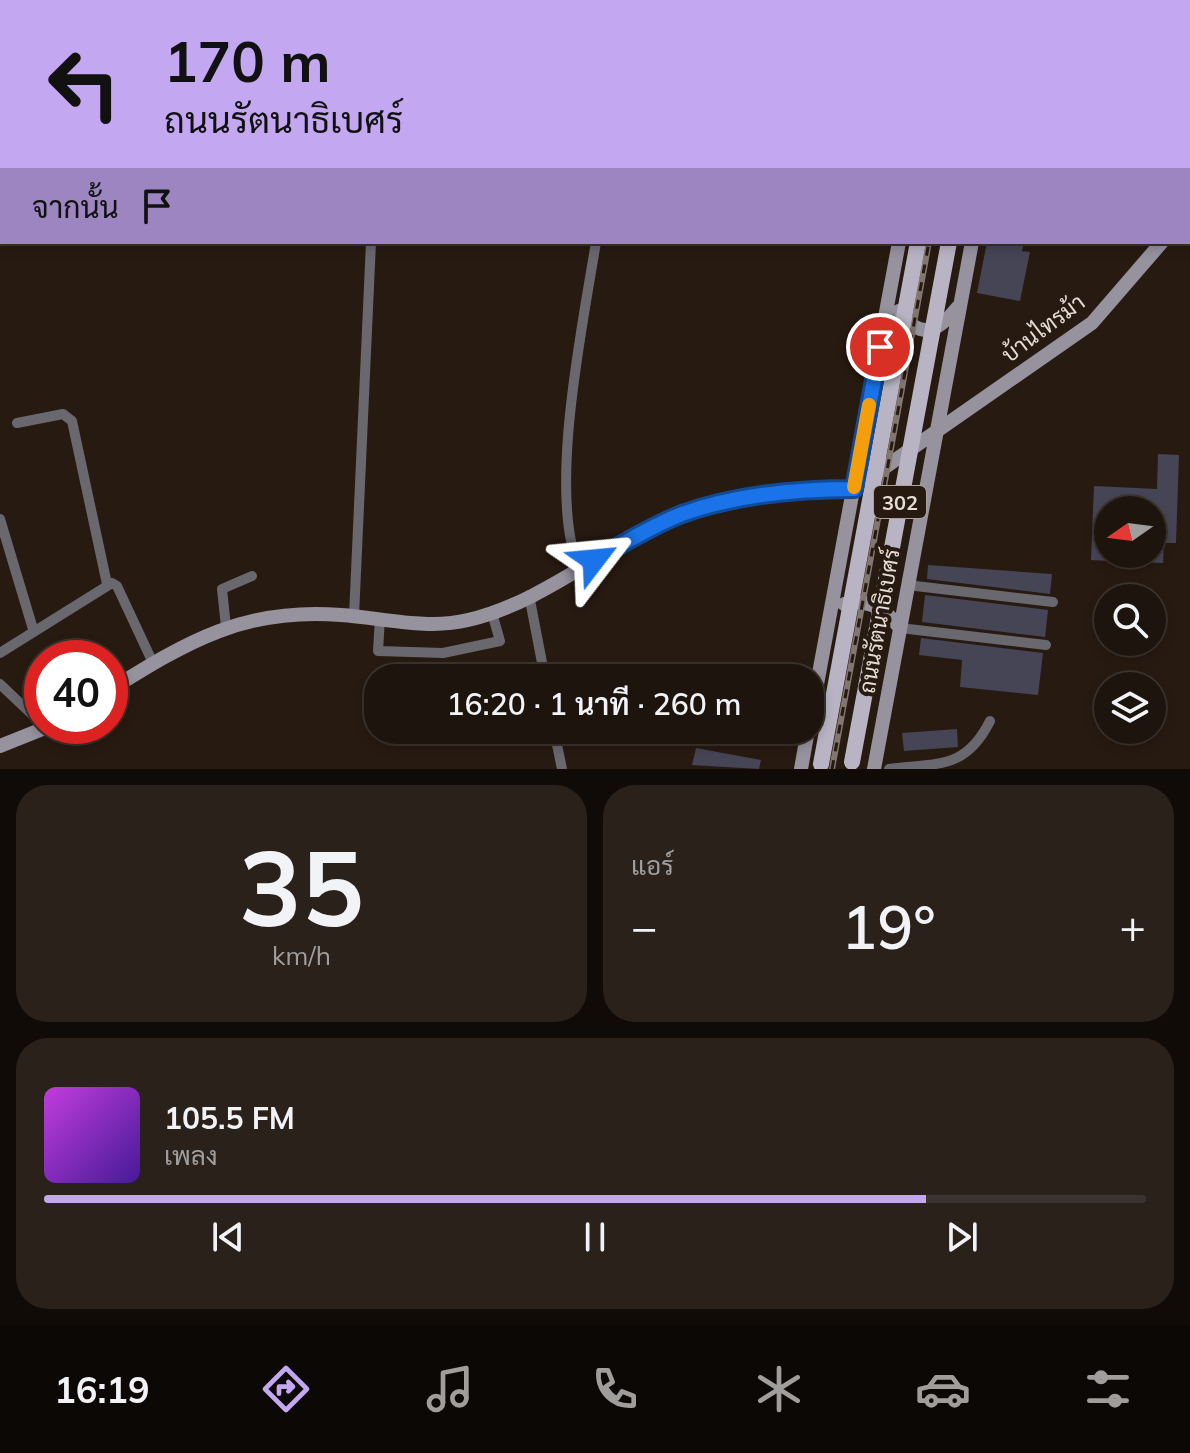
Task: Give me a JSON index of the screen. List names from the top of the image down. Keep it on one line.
{"streets":{"main road":["บ้านไทรม้า","302","ถนนรัตนาธิเบศร์"]},"crossings":[["บ้านไทรม้า","302"],["บ้านไทรม้า","ถนนรัตนาธิเบศร์"],["302","ถนนรัตนาธิเบศร์"]],"north":"left","page":{"turn":["170 m","ถนนรัตนาธิเบศร์"],"then":"จากนั้น","limit":"40","trip":"16:20 · 1 นาที · 260 m","tile":[["35","km/h"],"แอร์"],"heat":["−","19°","+"],"song":["105.5 FM","เพลง"],"tabs":"16:19"}}
